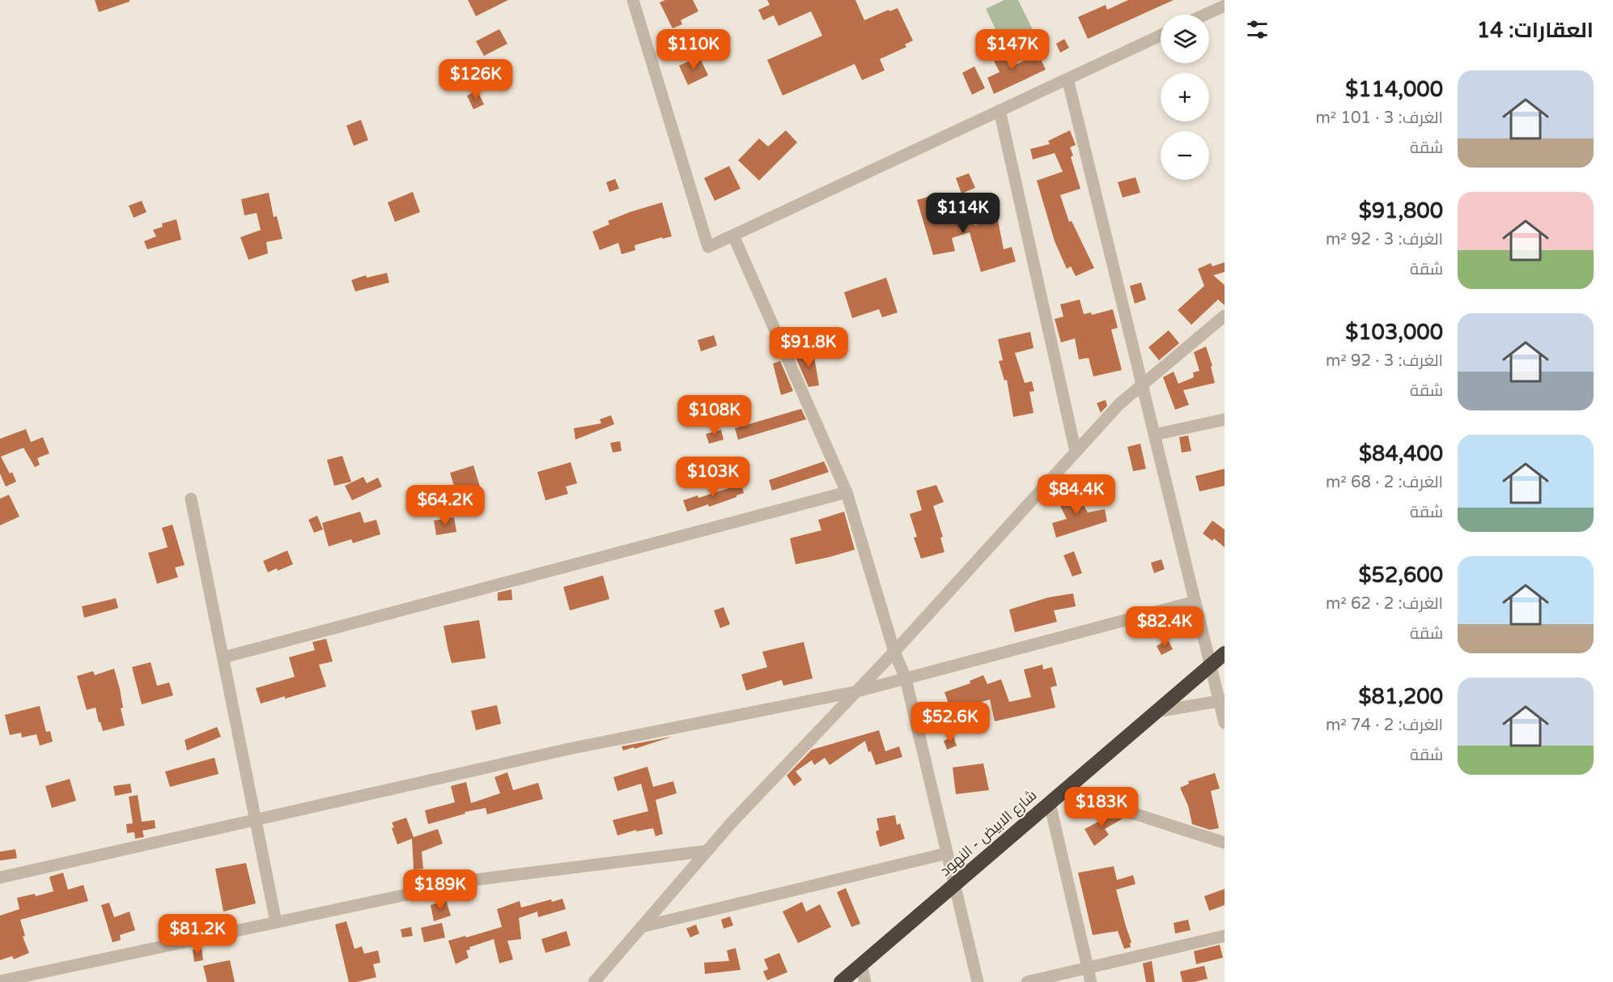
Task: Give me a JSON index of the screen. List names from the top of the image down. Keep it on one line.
{"streets":{"highway":["شارع الابيض - النهود"]},"page":{"heading":"العقارات: 14","map_buttons":["+","−"],"price":["$110K","$147K","$126K","$114K","$91.8K","$108K","$103K","$84.4K","$64.2K","$82.4K","$52.6K","$183K","$189K","$81.2K"],"list":[{"name":"$114,000","note":"الغرف: 3 · 101 m² · شقة"},{"name":"$91,800","note":"الغرف: 3 · 92 m² · شقة"},{"name":"$103,000","note":"الغرف: 3 · 92 m² · شقة"},{"name":"$84,400","note":"الغرف: 2 · 68 m² · شقة"},{"name":"$52,600","note":"الغرف: 2 · 62 m² · شقة"},{"name":"$81,200","note":"الغرف: 2 · 74 m² · شقة"}]}}
